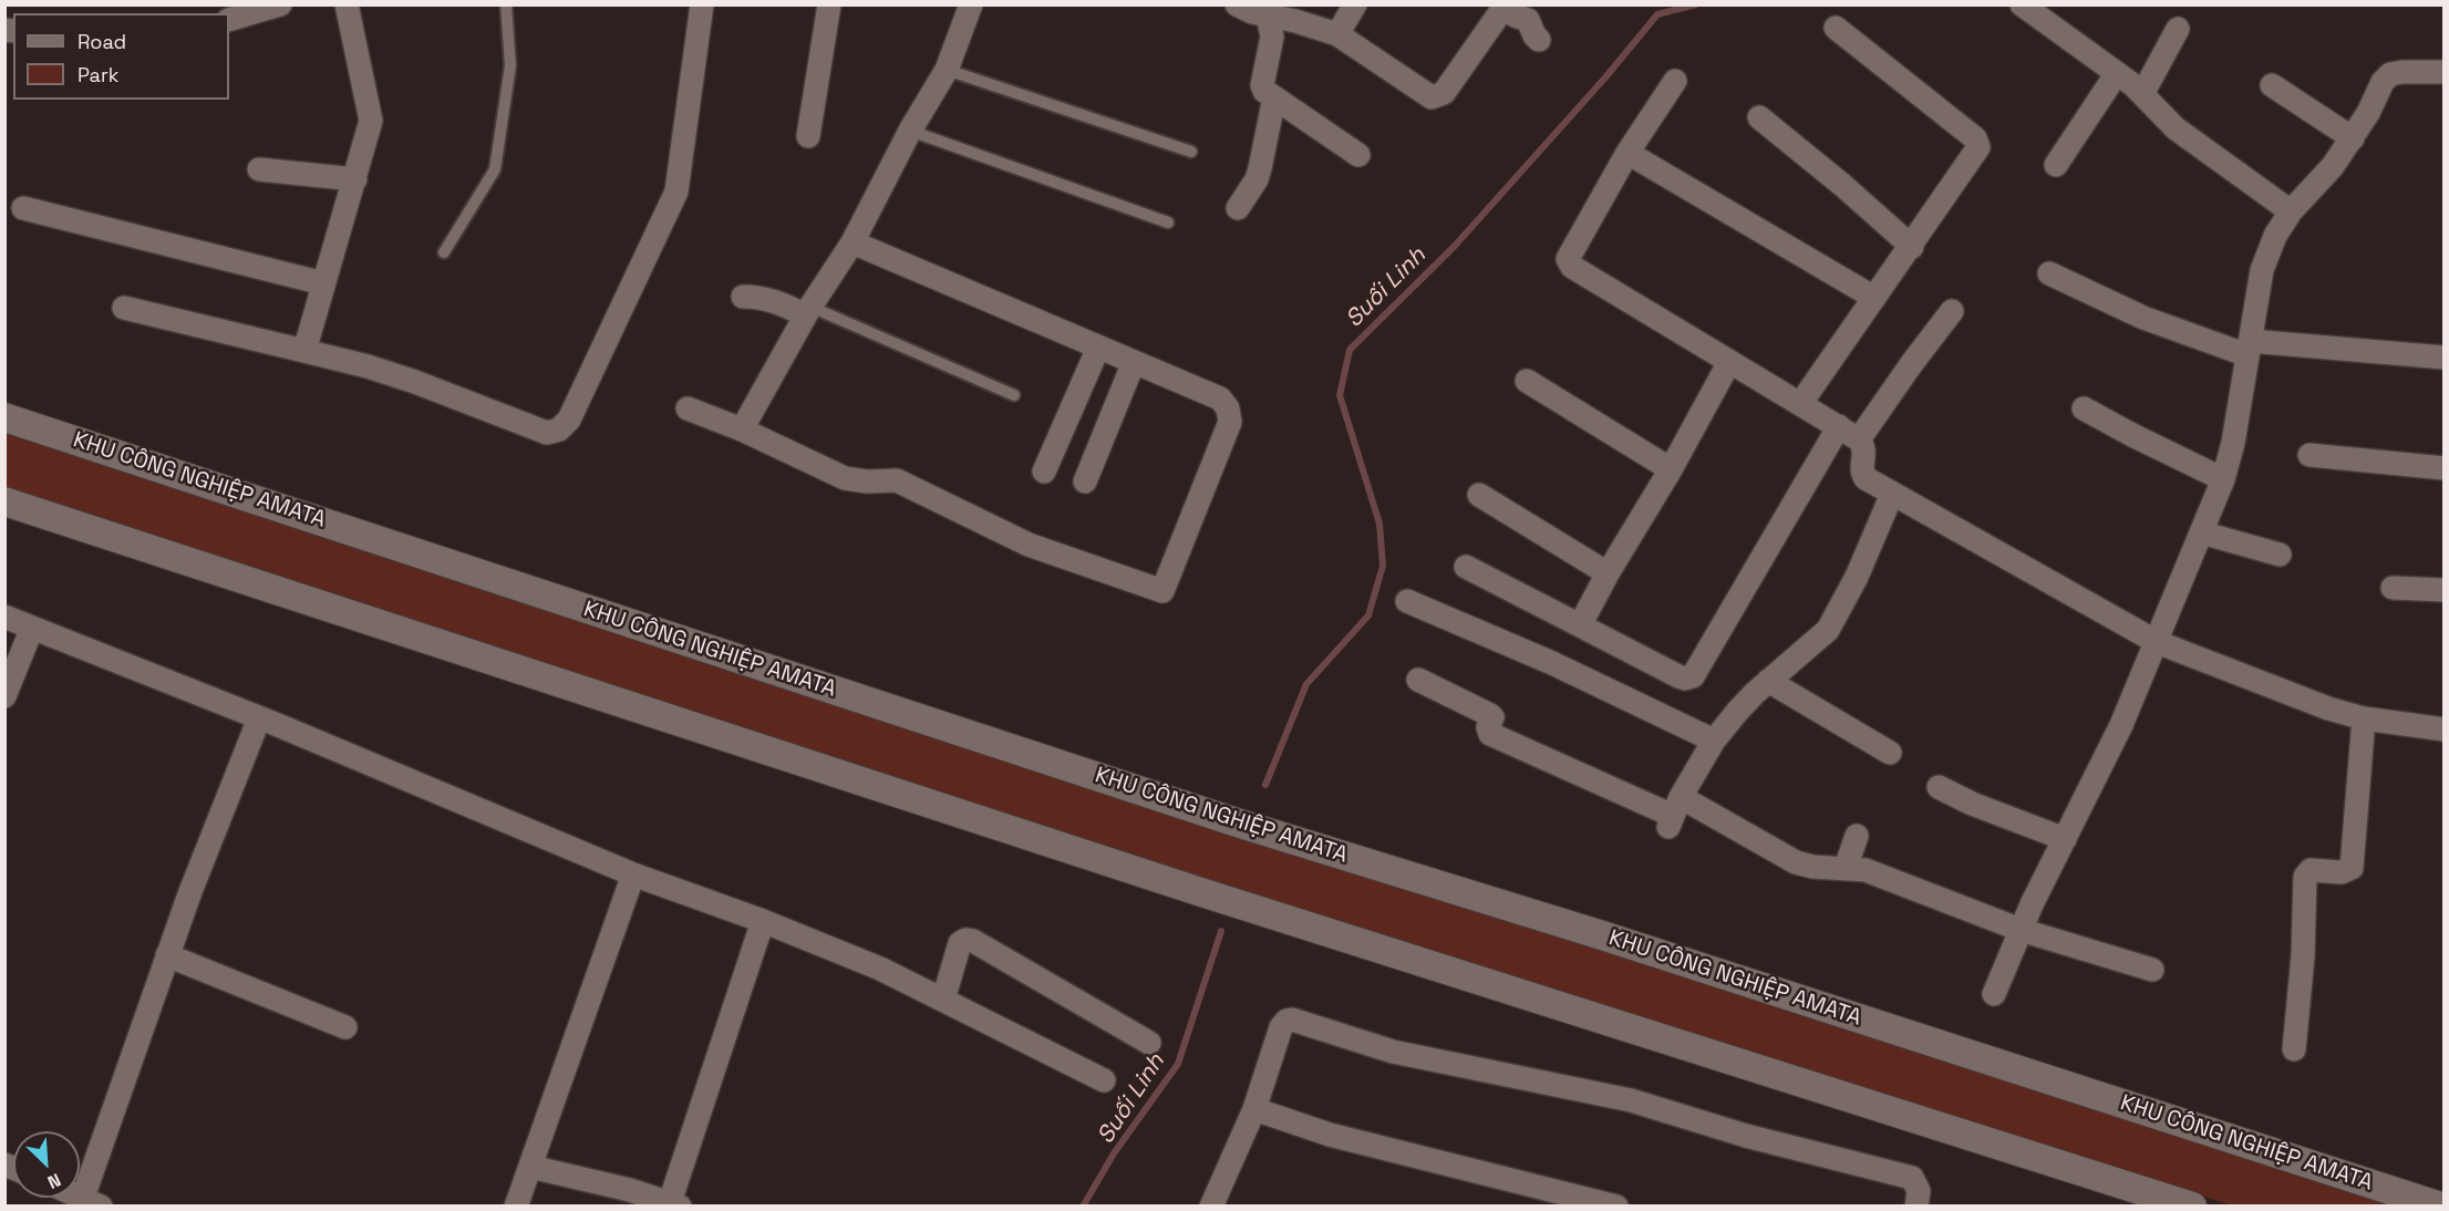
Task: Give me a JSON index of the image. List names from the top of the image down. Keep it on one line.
{"streets":{"street":["KHU CÔNG NGHIỆP AMATA"]},"water":["Suối Linh"],"legend":["Road","Park"],"north":"bottom right"}
